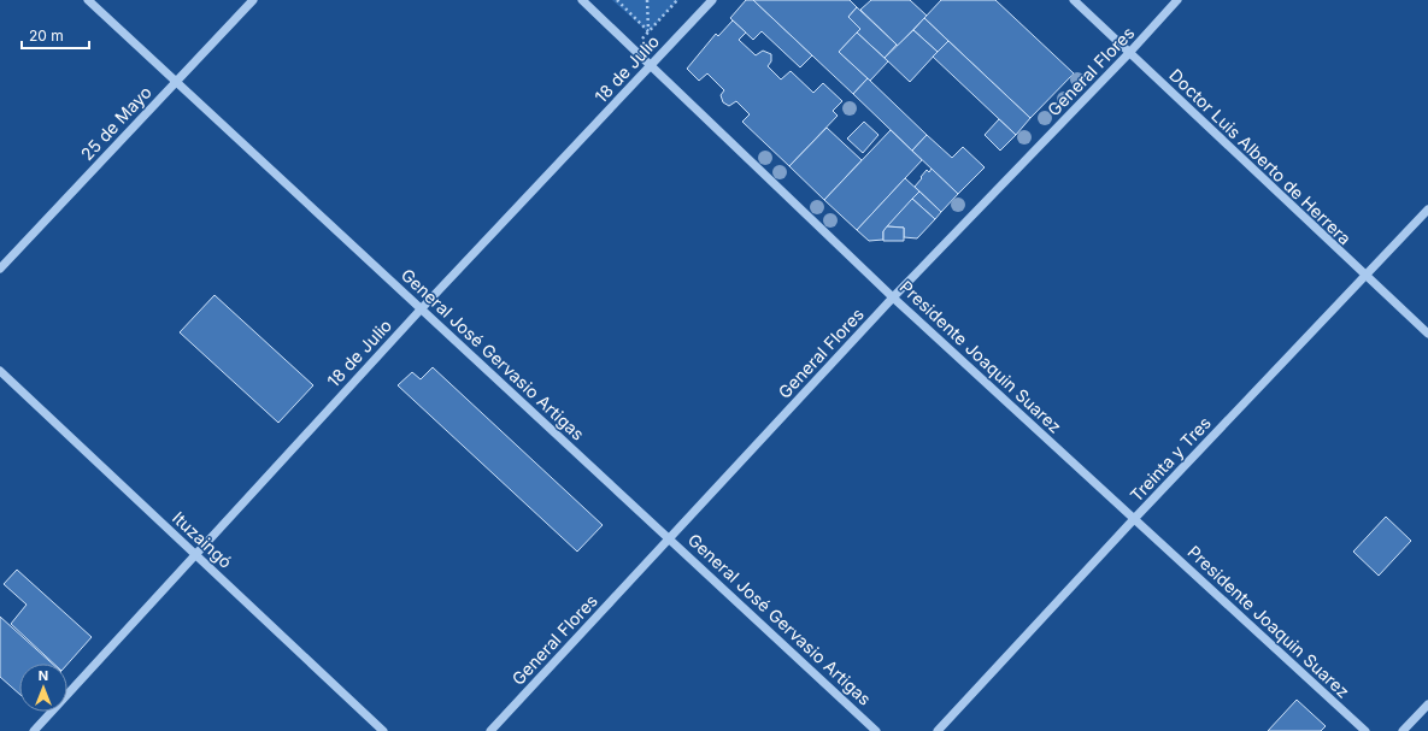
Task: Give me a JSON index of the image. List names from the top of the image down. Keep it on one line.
{"streets":{"street":["18 de Julio","General Flores","25 de Mayo","Doctor Luis Alberto de Herrera","General José Gervasio Artigas","Presidente Joaquin Suarez","Treinta y Tres","Ituzaingó"]},"crossings":[["18 de Julio","General José Gervasio Artigas"],["18 de Julio","Presidente Joaquin Suarez"],["18 de Julio","Ituzaingó"],["General Flores","Doctor Luis Alberto de Herrera"],["General Flores","General José Gervasio Artigas"],["General Flores","Presidente Joaquin Suarez"],["25 de Mayo","General José Gervasio Artigas"],["Doctor Luis Alberto de Herrera","Treinta y Tres"],["Presidente Joaquin Suarez","Treinta y Tres"]],"scale_bar":"20 m","north":"top"}
